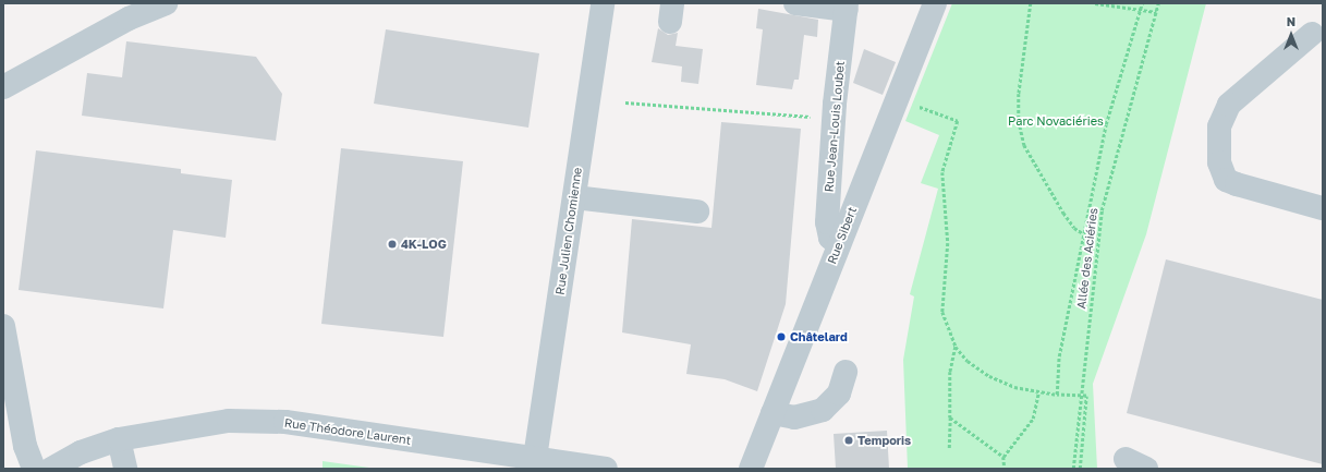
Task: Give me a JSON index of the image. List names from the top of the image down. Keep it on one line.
{"streets":{"street":["Rue Jean-Louis Loubet","Rue Julien Chomienne","Rue Sibert","Rue Théodore Laurent"],"path":["Allée des Aciéries"]},"crossings":[["Rue Jean-Louis Loubet","Rue Sibert"],["Rue Julien Chomienne","Rue Théodore Laurent"]],"parks":["Parc Novaciéries"],"places":["4K-LOG","Châtelard","Temporis"],"north":"top"}
